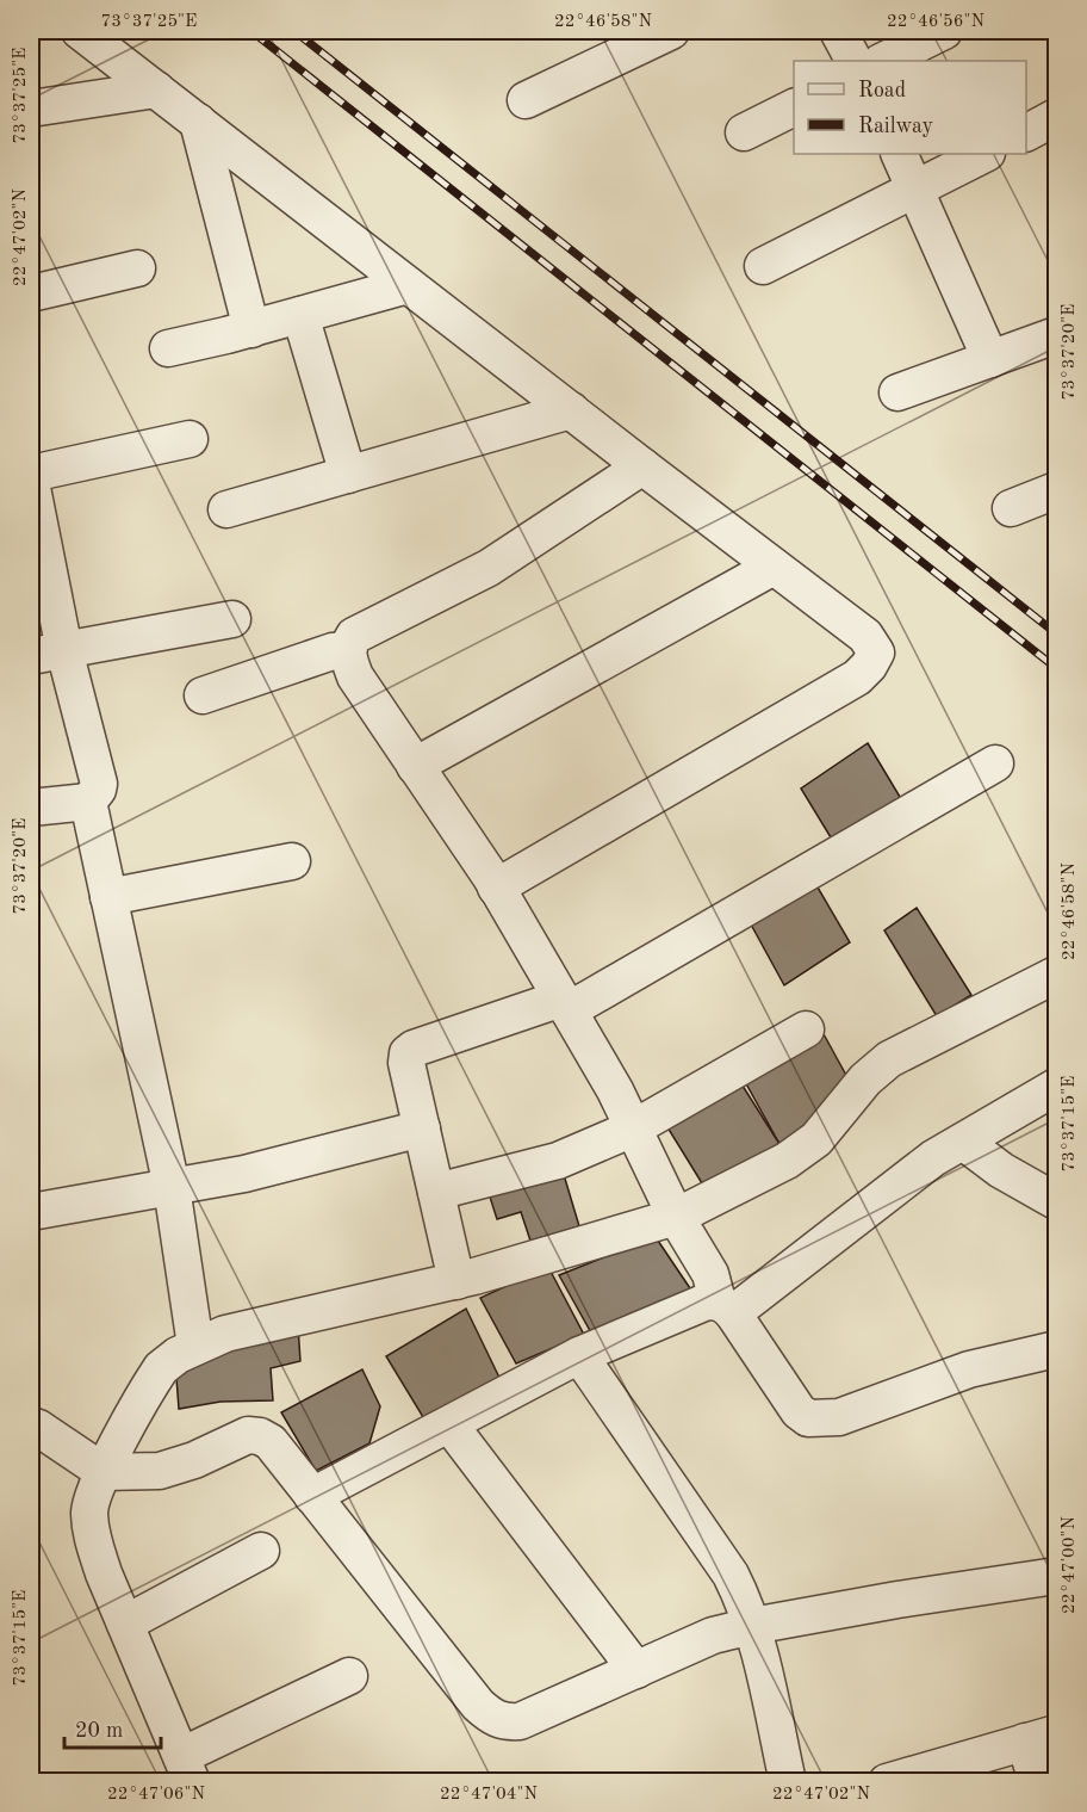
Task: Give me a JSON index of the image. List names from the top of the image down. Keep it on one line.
{"legend":["Road","Railway"],"scale_bar":"20 m","coordinates":["73°37'25\"E","22°46'58\"N","22°46'56\"N","22°47'02\"N","73°37'20\"E","73°37'15\"E","22°47'00\"N","22°47'06\"N","22°47'04\"N"]}
